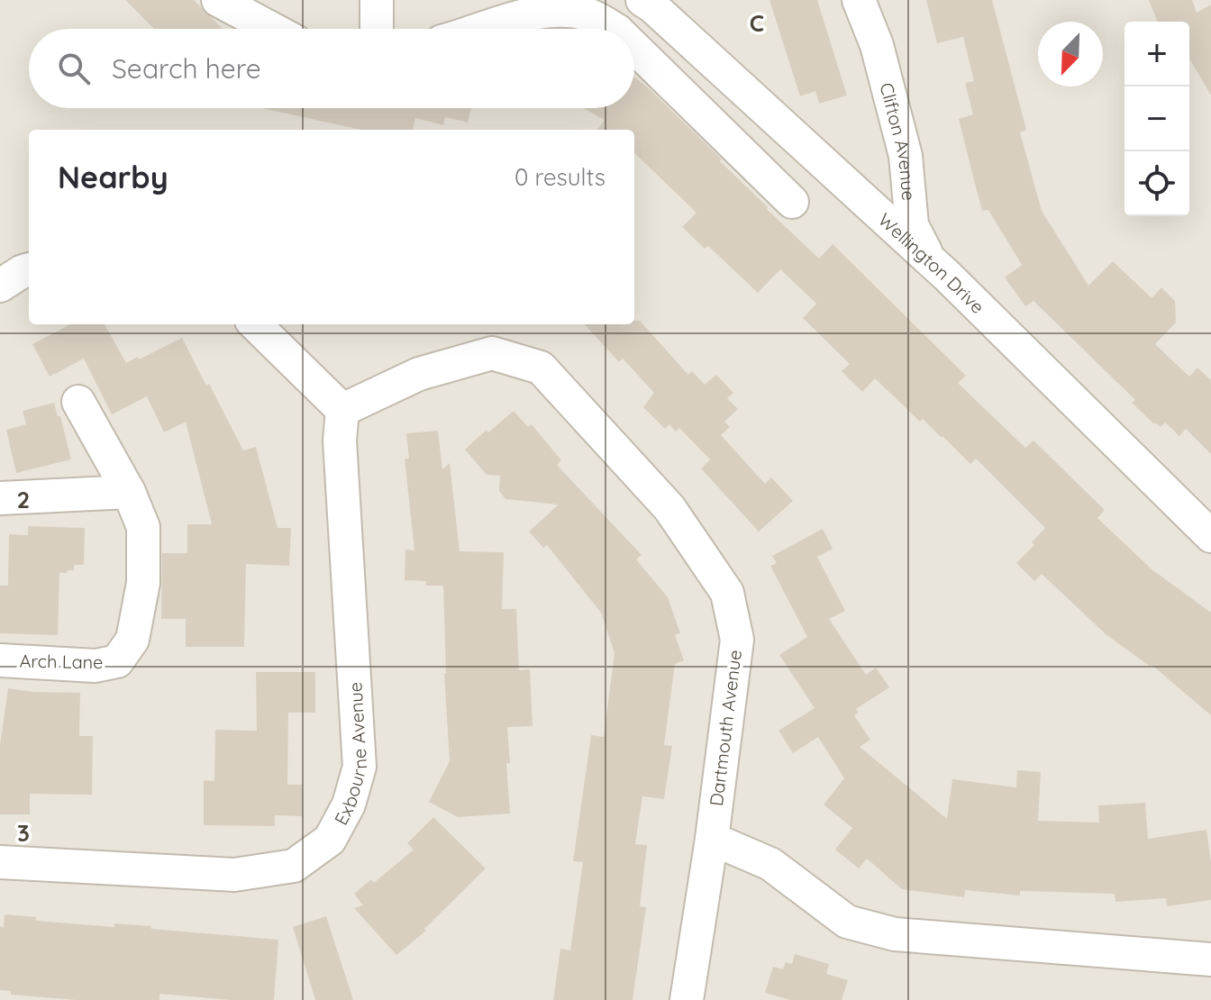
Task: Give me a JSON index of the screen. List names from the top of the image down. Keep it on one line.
{"streets":{"street":["Clifton Avenue","Wellington Drive","Arch Lane","Dartmouth Avenue","Exbourne Avenue"]},"crossings":[["Clifton Avenue","Wellington Drive"],["Dartmouth Avenue","Exbourne Avenue"]],"north":"bottom left","page":{"map_buttons":["+","−"],"search":"Search here","heading":["Nearby","0 results"]},"grid":{"columns":["C"],"rows":["2","3"]}}
